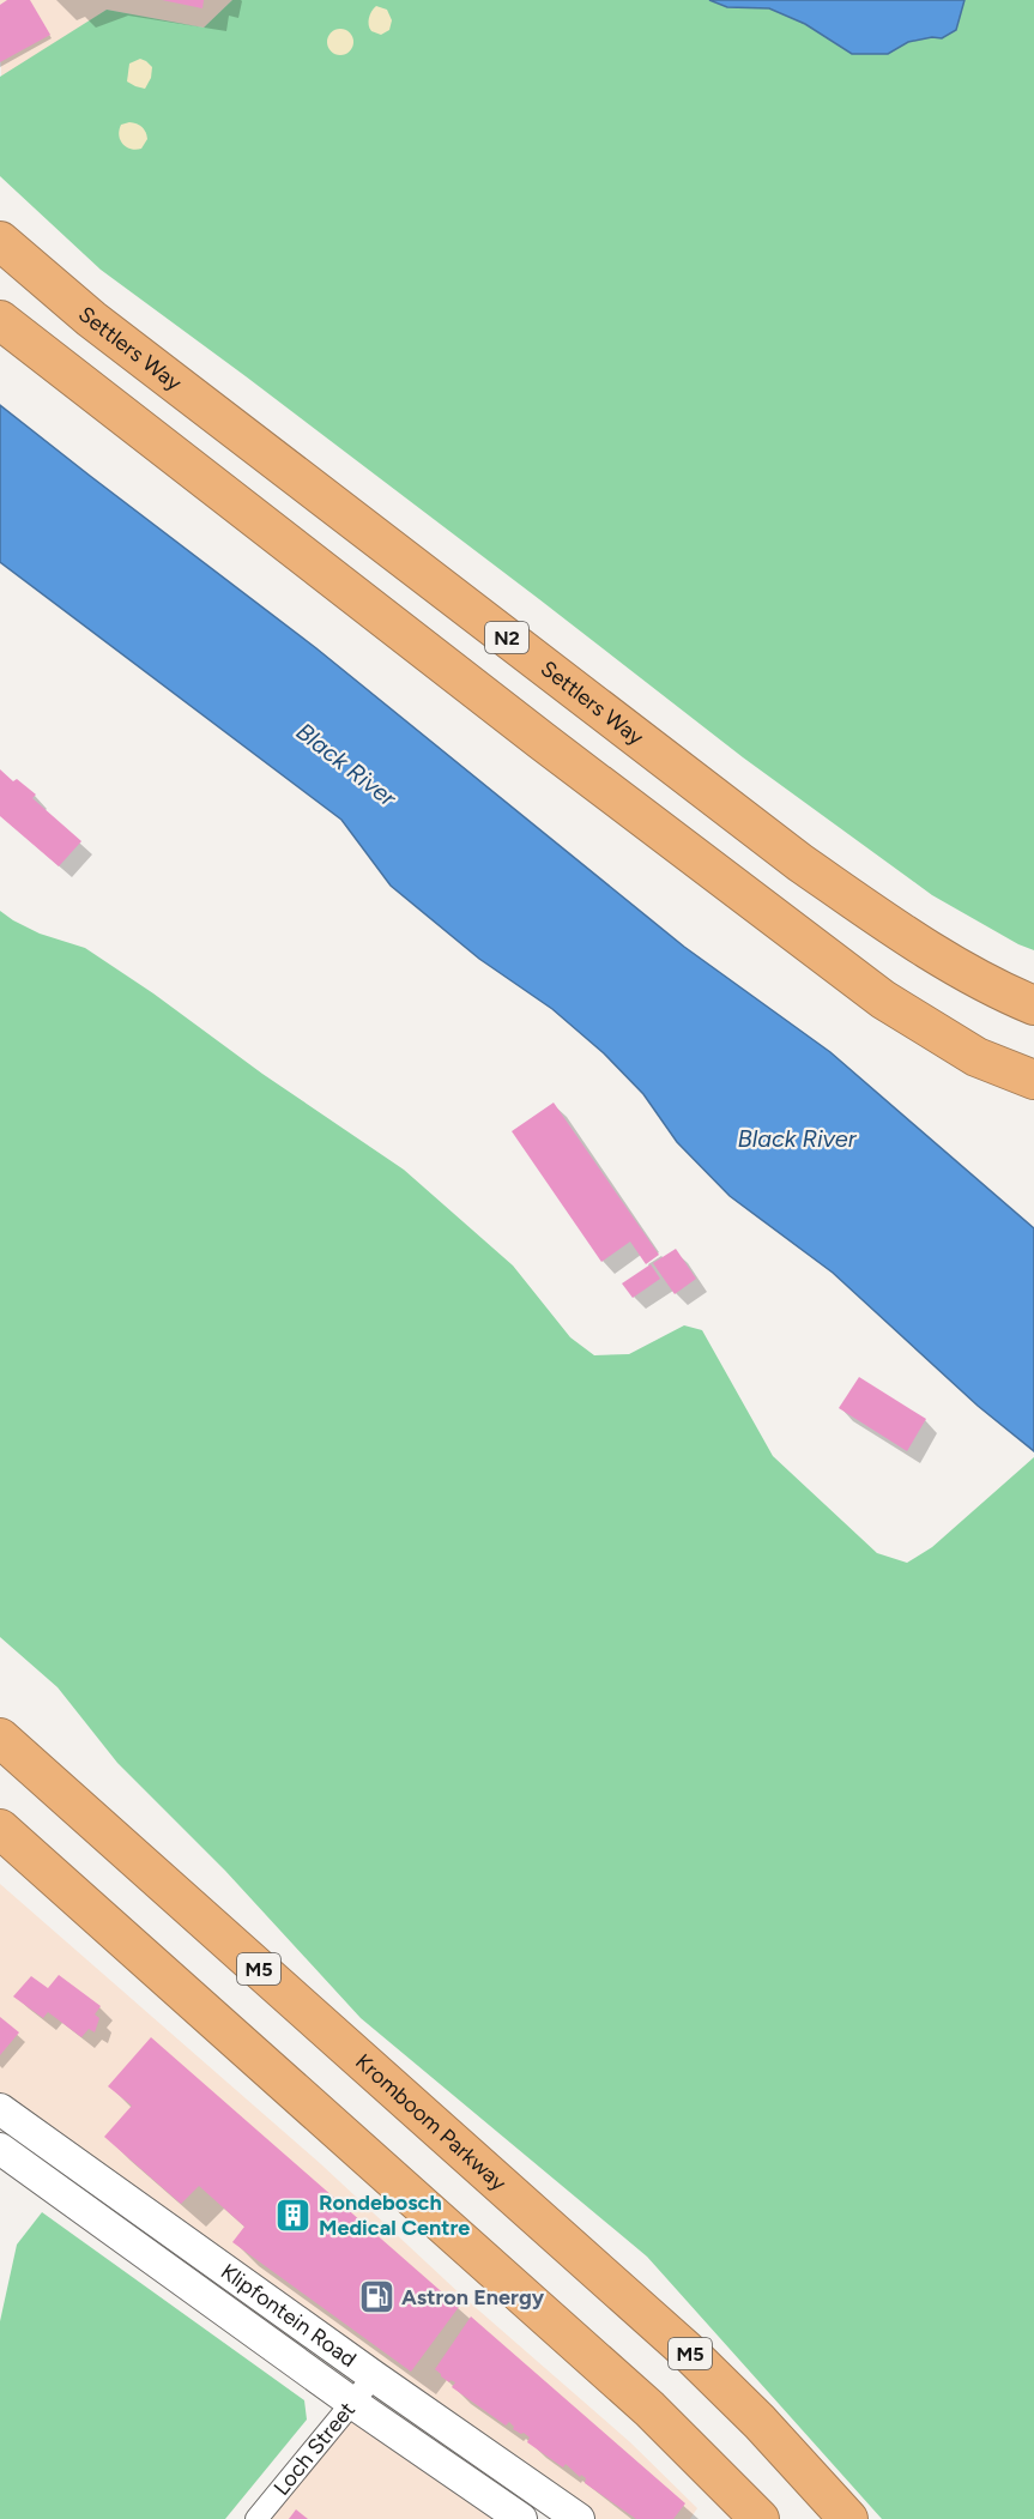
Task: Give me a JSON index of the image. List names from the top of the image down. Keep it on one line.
{"streets":{"highway":["Settlers Way","N2","M5","Kromboom Parkway"],"main road":["Klipfontein Road"],"street":["Loch Street"]},"crossings":[["Klipfontein Road","Loch Street"]],"water":["Black River"],"places":{"building":["Rondebosch Medical Centre"],"fuel station":["Astron Energy"]}}
